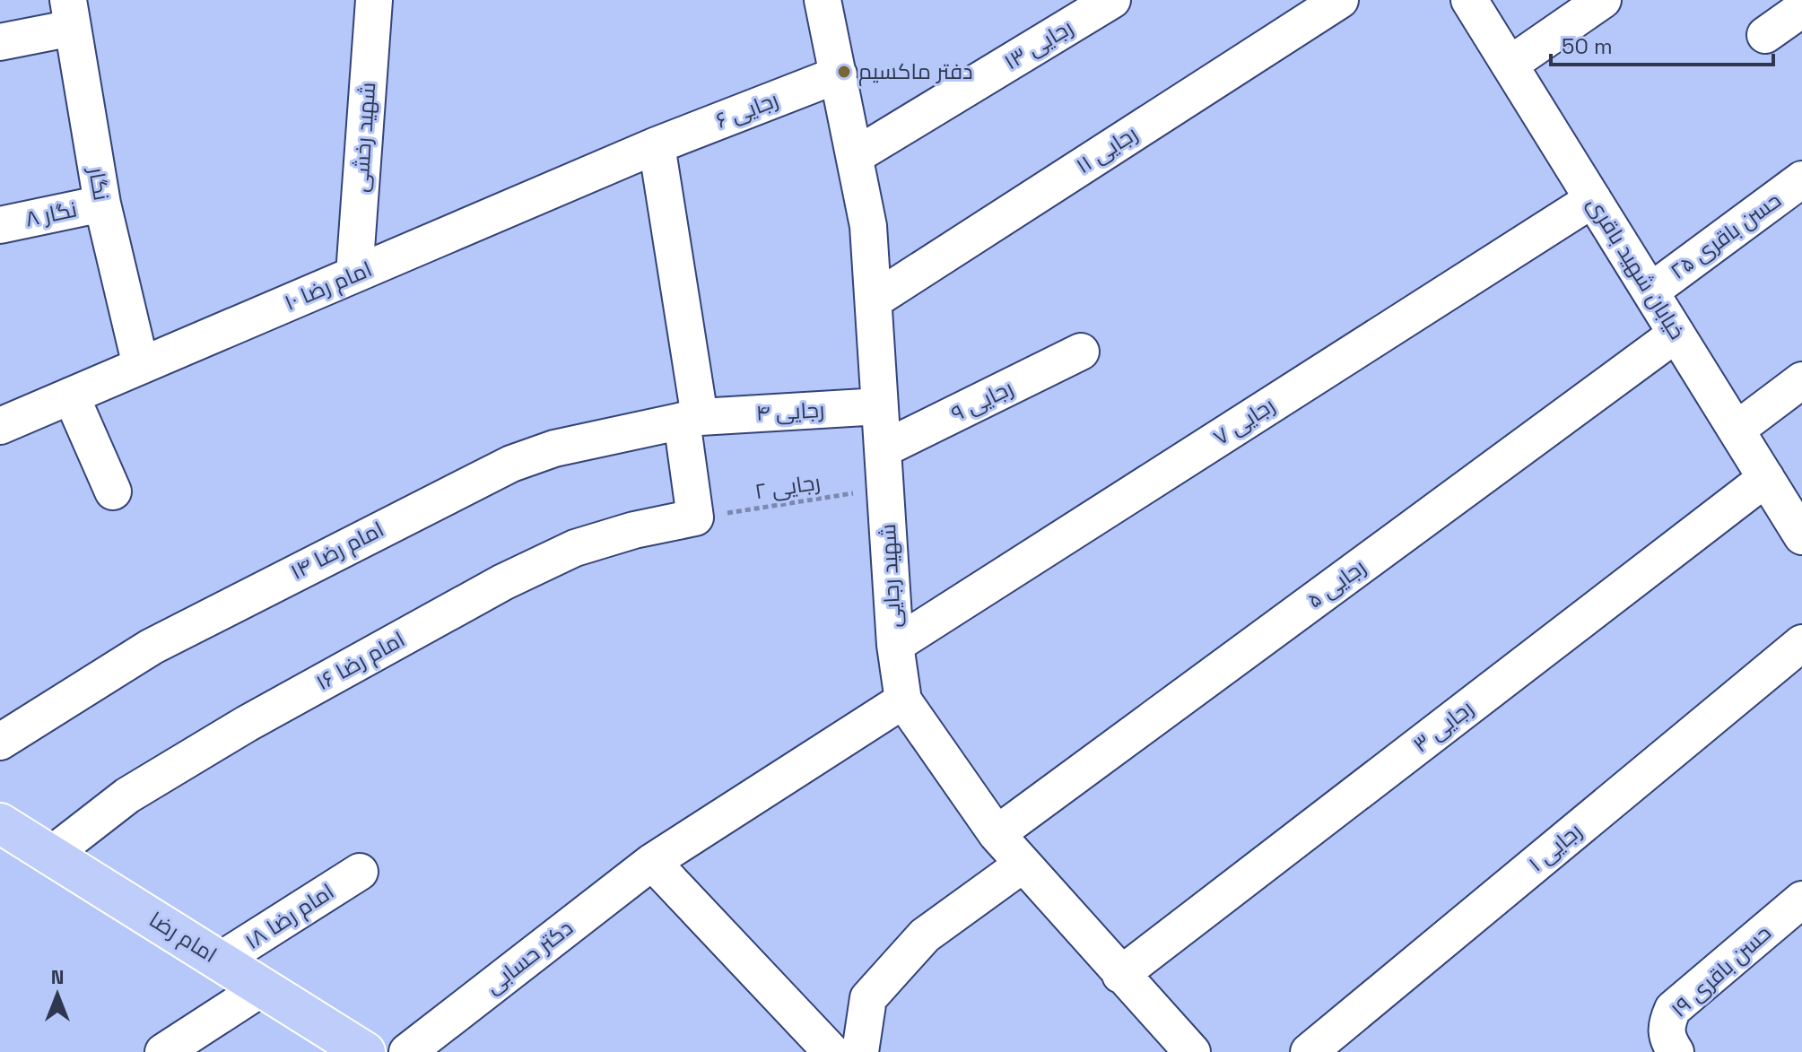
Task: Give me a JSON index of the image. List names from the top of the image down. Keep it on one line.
{"streets":{"main road":["امام رضا"],"street":["رجایی ۱۳","رجایی ۶","شهید رخشی","رجایی ۱۱","نگار","نگار ۸","حسن باقری ۲۵","خیابان شهید باقری","امام رضا ۱۰","رجایی ۹","رجایی ۴","رجایی ۷","امام رضا ۱۴","شهید رجایی","رجایی ۵","امام رضا ۱۶","رجایی ۳","رجایی ۱","امام رضا ۱۸","دکتر حسابی","حسن باقری ۱۹"],"path":["رجایی ۲"]},"crossings":[["رجایی ۱۳","شهید رجایی"],["رجایی ۶","امام رضا ۱۰"],["رجایی ۶","شهید رجایی"],["شهید رخشی","امام رضا ۱۰"],["رجایی ۱۱","شهید رجایی"],["نگار","نگار ۸"],["نگار","امام رضا ۱۰"],["حسن باقری ۲۵","خیابان شهید باقری"],["خیابان شهید باقری","رجایی ۷"],["خیابان شهید باقری","رجایی ۵"],["خیابان شهید باقری","رجایی ۳"],["رجایی ۹","شهید رجایی"],["رجایی ۴","امام رضا ۱۴"],["رجایی ۴","شهید رجایی"],["رجایی ۷","شهید رجایی"],["رجایی ۲","شهید رجایی"],["رجایی ۲","امام رضا ۱۶"],["شهید رجایی","رجایی ۵"],["شهید رجایی","رجایی ۳"],["شهید رجایی","دکتر حسابی"],["امام رضا ۱۶","امام رضا"],["امام رضا ۱۸","امام رضا"]],"places":["دفتر ماکسیم"],"scale_bar":"50 m","north":"top"}
